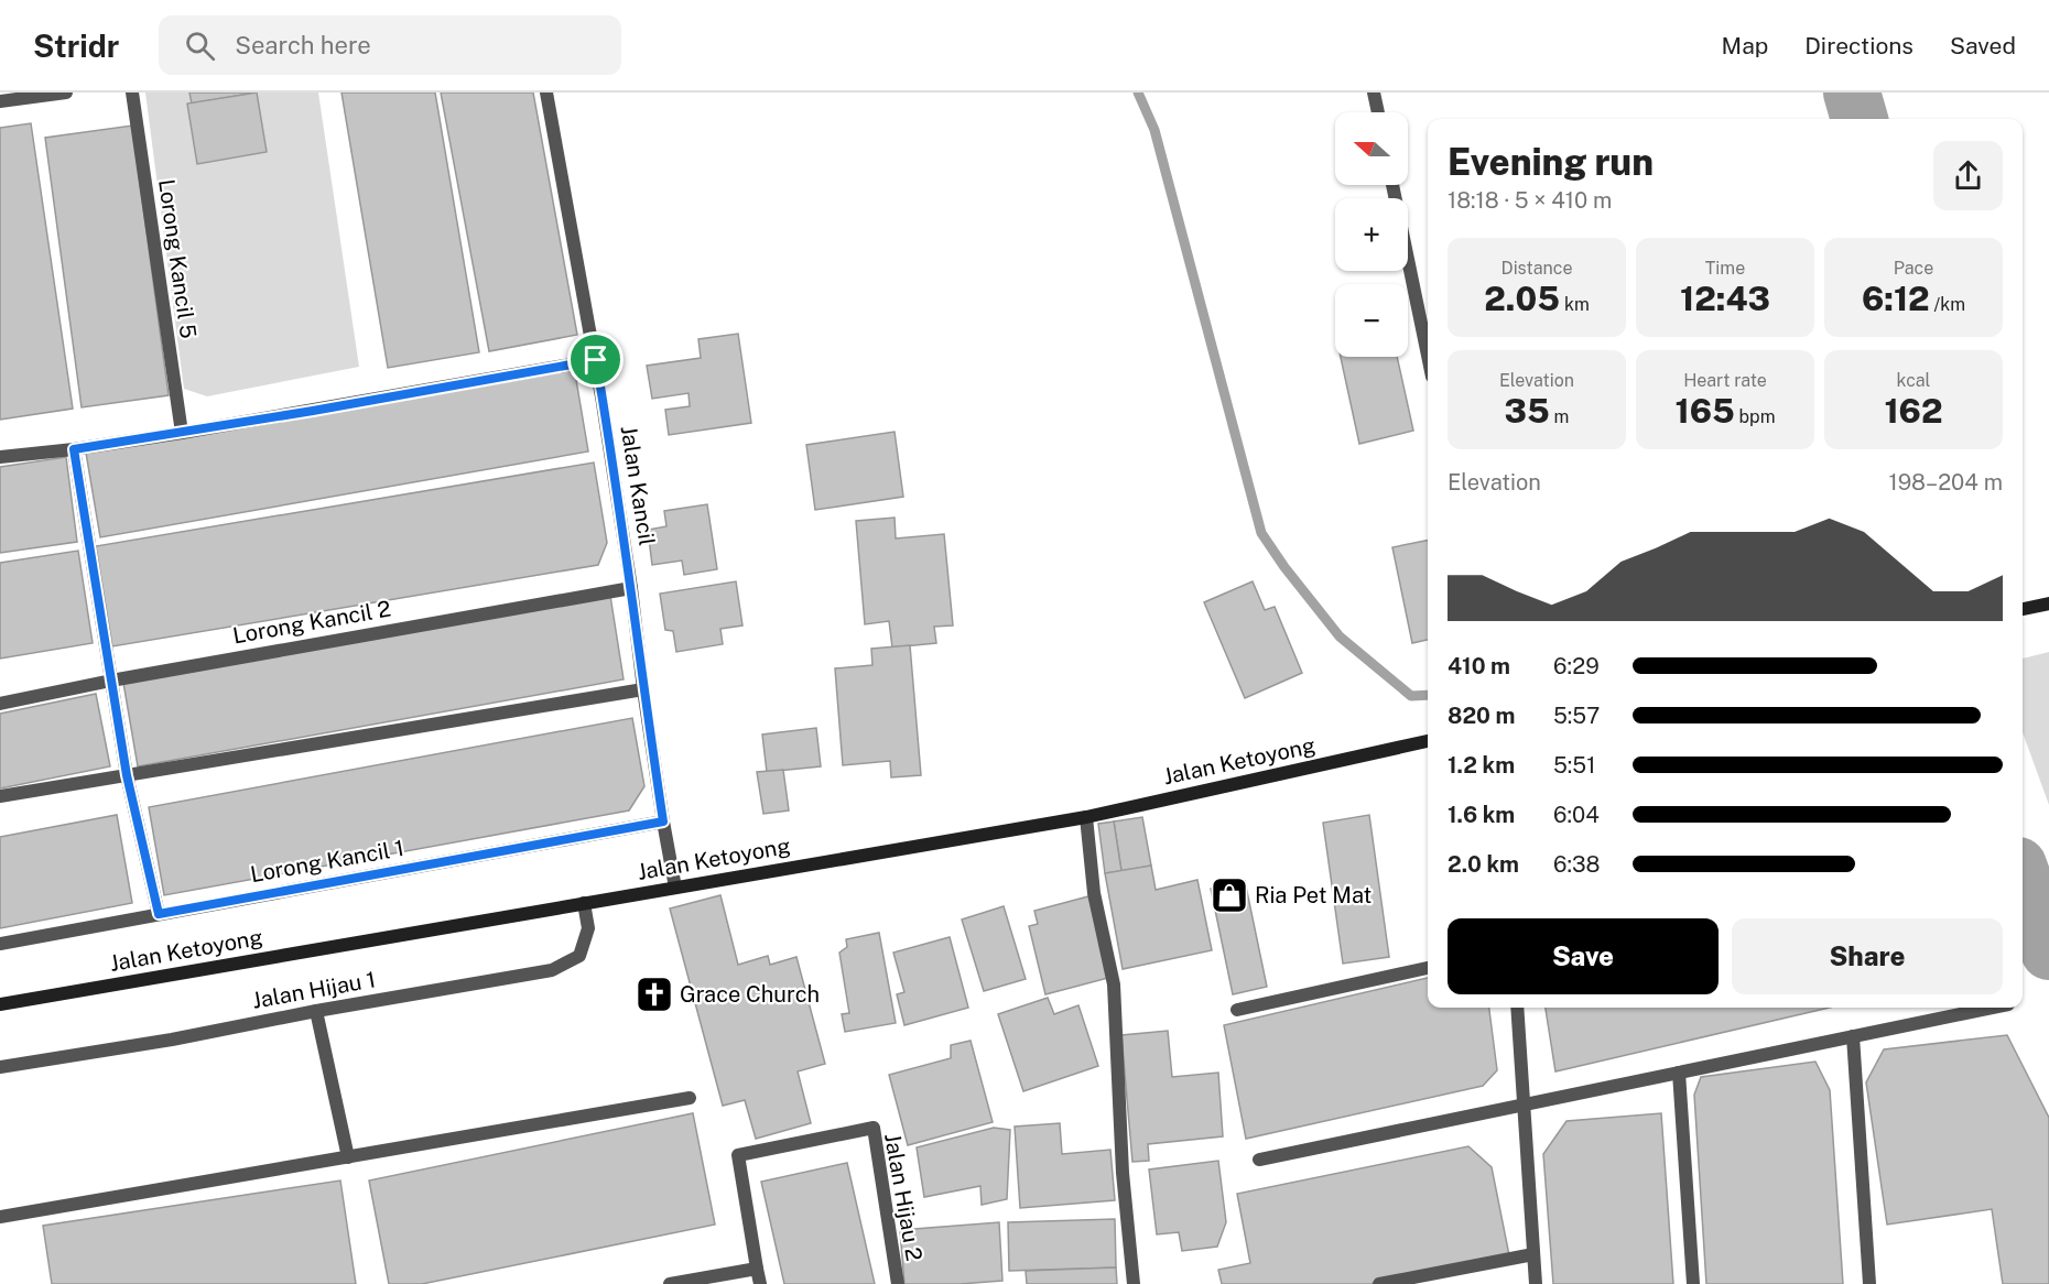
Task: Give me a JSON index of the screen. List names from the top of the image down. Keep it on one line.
{"streets":{"street":["Lorong Kancil 5","Jalan Kancil","Lorong Kancil 2","Jalan Ketoyong","Lorong Kancil 1","Jalan Hijau 1","Jalan Hijau 2"]},"crossings":[["Jalan Kancil","Lorong Kancil 2"],["Jalan Kancil","Jalan Ketoyong"],["Jalan Kancil","Lorong Kancil 1"],["Jalan Ketoyong","Jalan Hijau 1"]],"places":{"shop":["Ria Pet Mat"],"church":["Grace Church"]},"north":"left","page":{"header":"Stridr","search":"Search here","nav":["Map","Directions","Saved"],"map_buttons":["+","−"],"heading":["Evening run","18:18 · 5 × 410 m"],"stats":[["Distance","2.05 km"],["Time","12:43"],["Pace","6:12 /km"],["Elevation","35 m"],["Heart rate","165 bpm"],["kcal","162"]],"chart":["Elevation","198–204 m"],"list":[{"name":"410 m","note":"6:29"},{"name":"820 m","note":"5:57"},{"name":"1.2 km","note":"5:51"},{"name":"1.6 km","note":"6:04"},{"name":"2.0 km","note":"6:38"}],"buttons":["Save","Share"]}}
